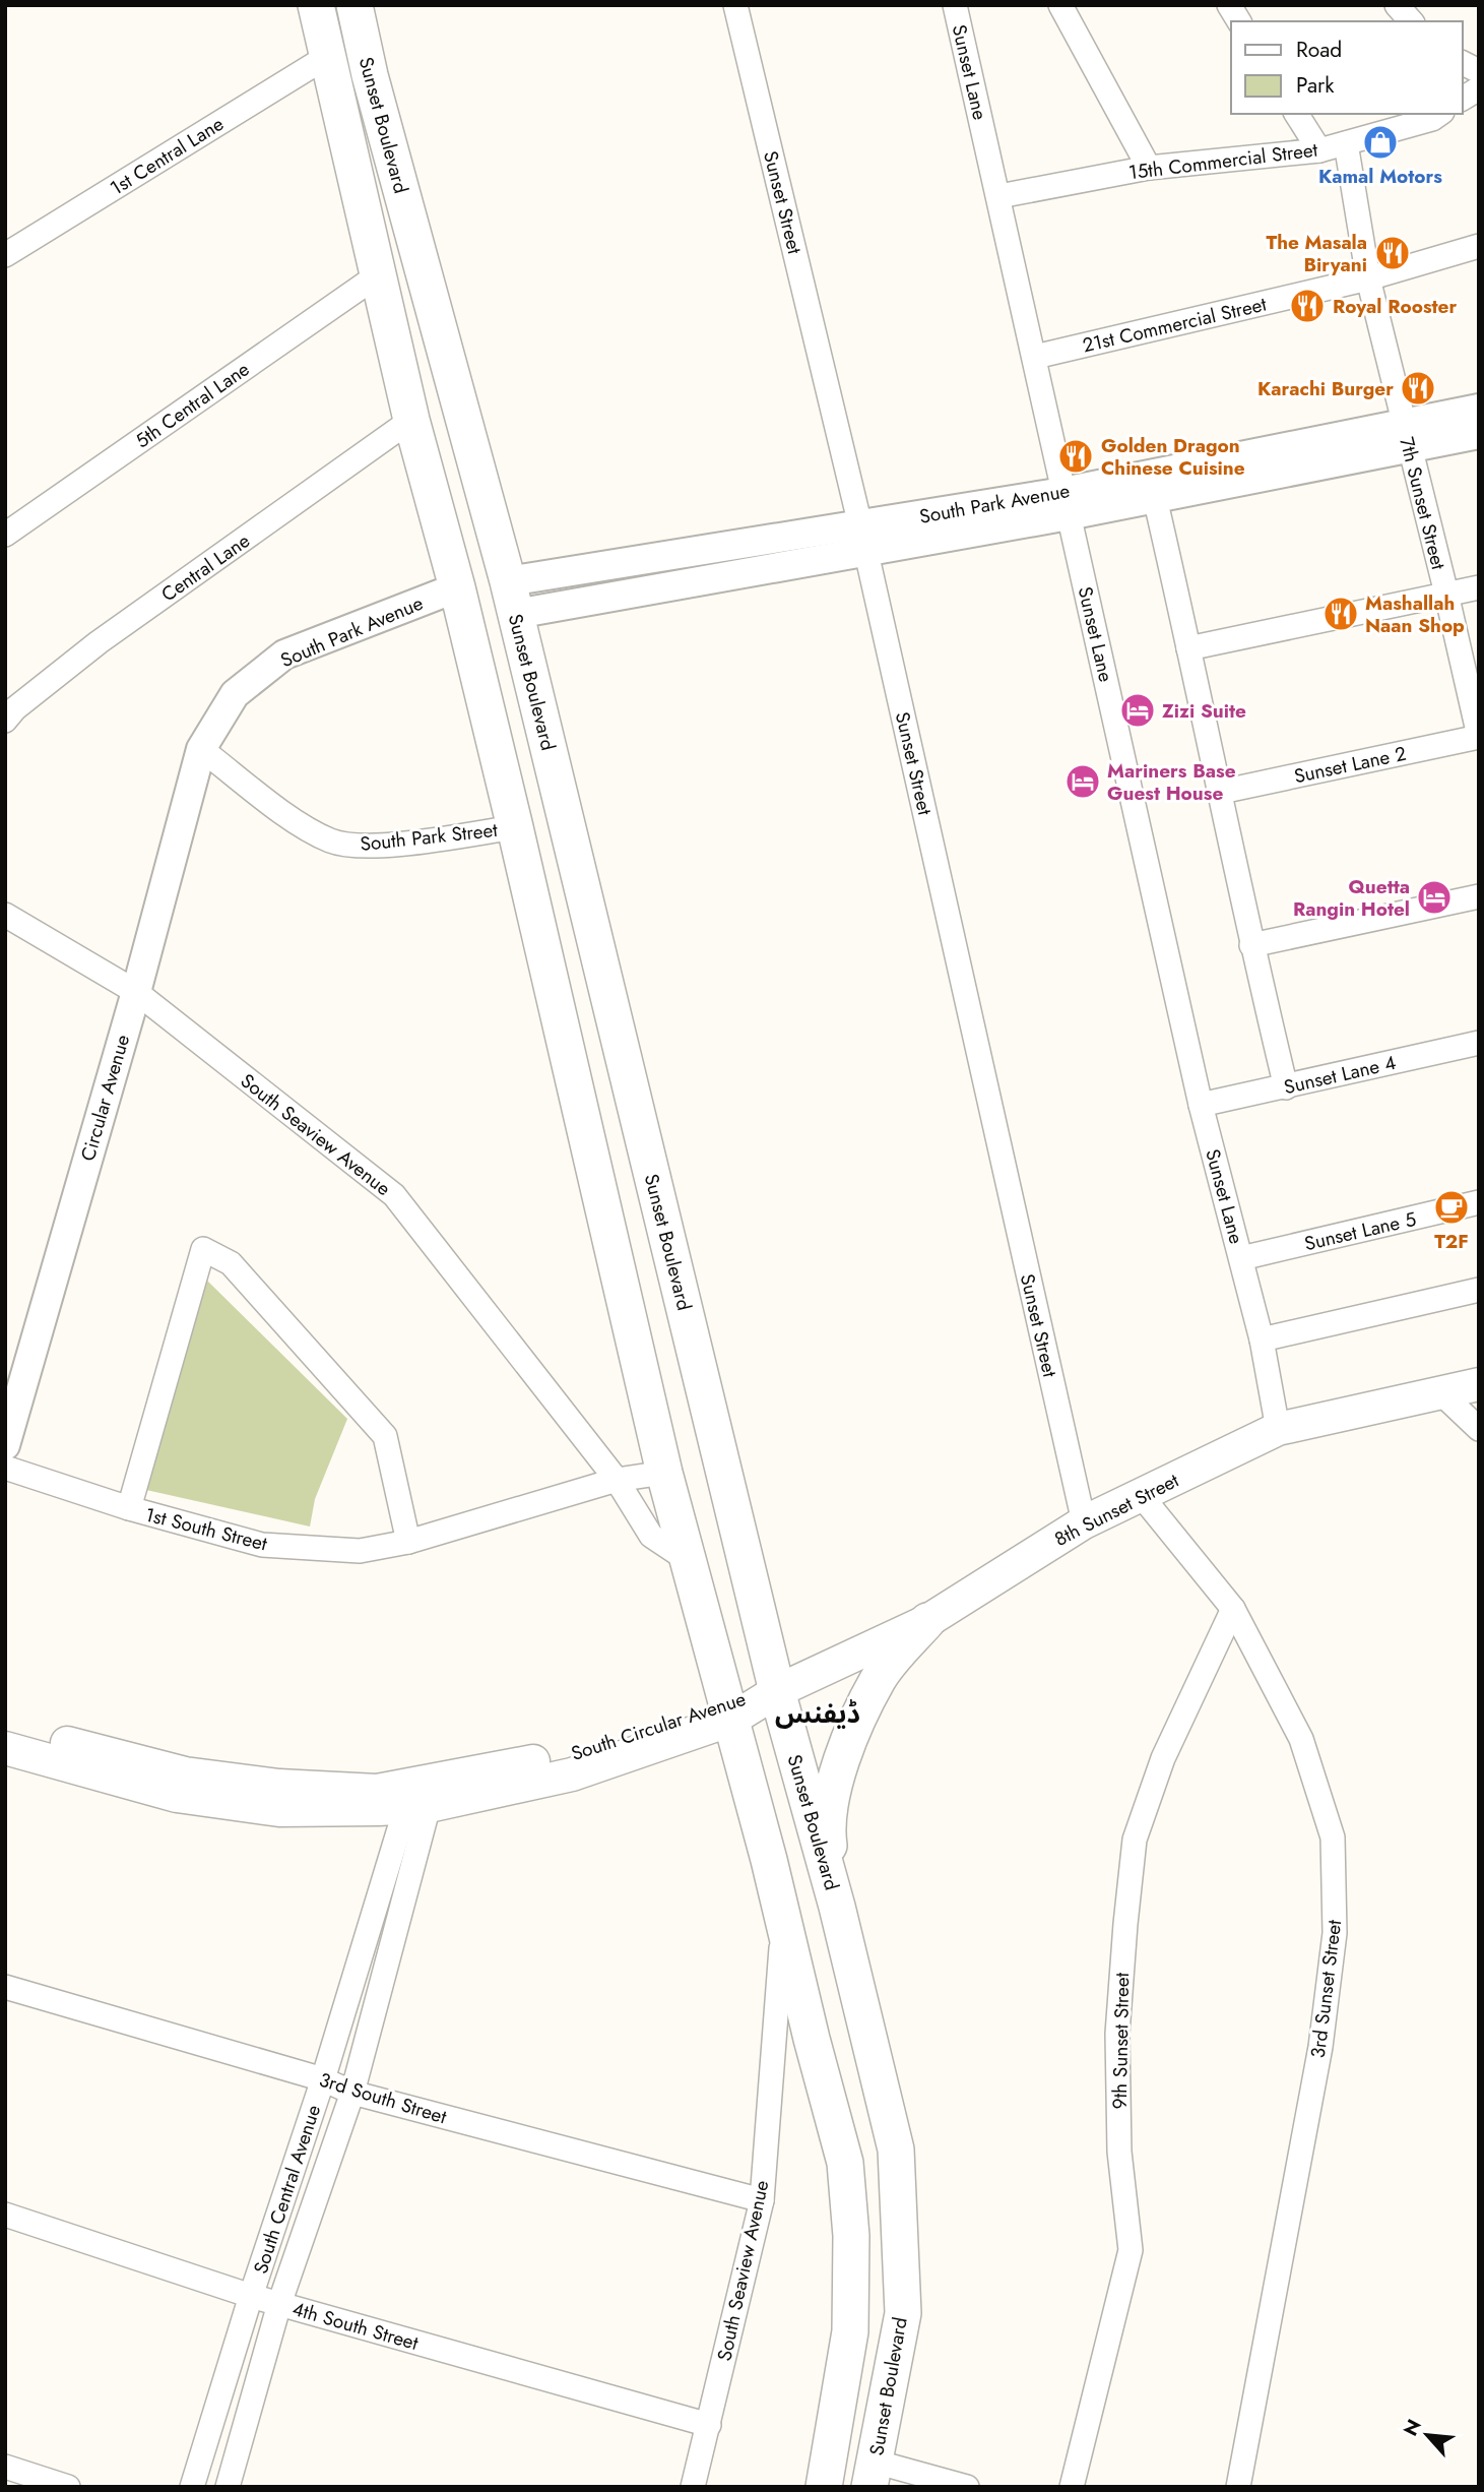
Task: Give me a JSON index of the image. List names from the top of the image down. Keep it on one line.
{"streets":{"main road":["Sunset Boulevard","8th Sunset Street","South Circular Avenue"],"street":["Sunset Lane","1st Central Lane","15th Commercial Street","Sunset Street","21st Commercial Street","5th Central Lane","South Park Avenue","7th Sunset Street","Central Lane","Sunset Lane 2","South Park Street","Sunset Lane 4","Circular Avenue","South Seaview Avenue","Sunset Lane 5","1st South Street","3rd Sunset Street","9th Sunset Street","3rd South Street","South Central Avenue","4th South Street"]},"crossings":[["Sunset Lane","15th Commercial Street"],["Sunset Lane","21st Commercial Street"],["Sunset Lane","South Park Avenue"],["Sunset Lane","Sunset Lane 4"],["Sunset Lane","Sunset Lane 5"],["Sunset Lane","8th Sunset Street"],["Sunset Boulevard","1st Central Lane"],["Sunset Boulevard","5th Central Lane"],["Sunset Boulevard","South Park Avenue"],["Sunset Boulevard","Central Lane"],["Sunset Boulevard","South Park Street"],["Sunset Boulevard","South Seaview Avenue"],["Sunset Boulevard","8th Sunset Street"],["Sunset Boulevard","South Circular Avenue"],["15th Commercial Street","7th Sunset Street"],["Sunset Street","South Park Avenue"],["Sunset Street","8th Sunset Street"],["21st Commercial Street","7th Sunset Street"],["South Park Avenue","7th Sunset Street"],["South Park Avenue","South Park Street"],["South Park Avenue","Circular Avenue"],["7th Sunset Street","Sunset Lane 2"],["South Park Street","Circular Avenue"],["Circular Avenue","South Seaview Avenue"],["South Seaview Avenue","1st South Street"],["South Seaview Avenue","3rd South Street"],["South Seaview Avenue","4th South Street"],["8th Sunset Street","South Circular Avenue"],["8th Sunset Street","3rd Sunset Street"],["South Circular Avenue","South Central Avenue"],["3rd Sunset Street","9th Sunset Street"],["3rd South Street","South Central Avenue"],["South Central Avenue","4th South Street"]],"districts":["ڈیفنس"],"places":{"shop":["Kamal Motors"],"restaurant":["The Masala Biryani","Royal Rooster","Karachi Burger","Golden Dragon Chinese Cuisine","Mashallah Naan Shop"],"hotel":["Zizi Suite","Mariners Base Guest House","Quetta Rangin Hotel"],"cafe":["T2F"]},"legend":["Road","Park"],"north":"top left"}
